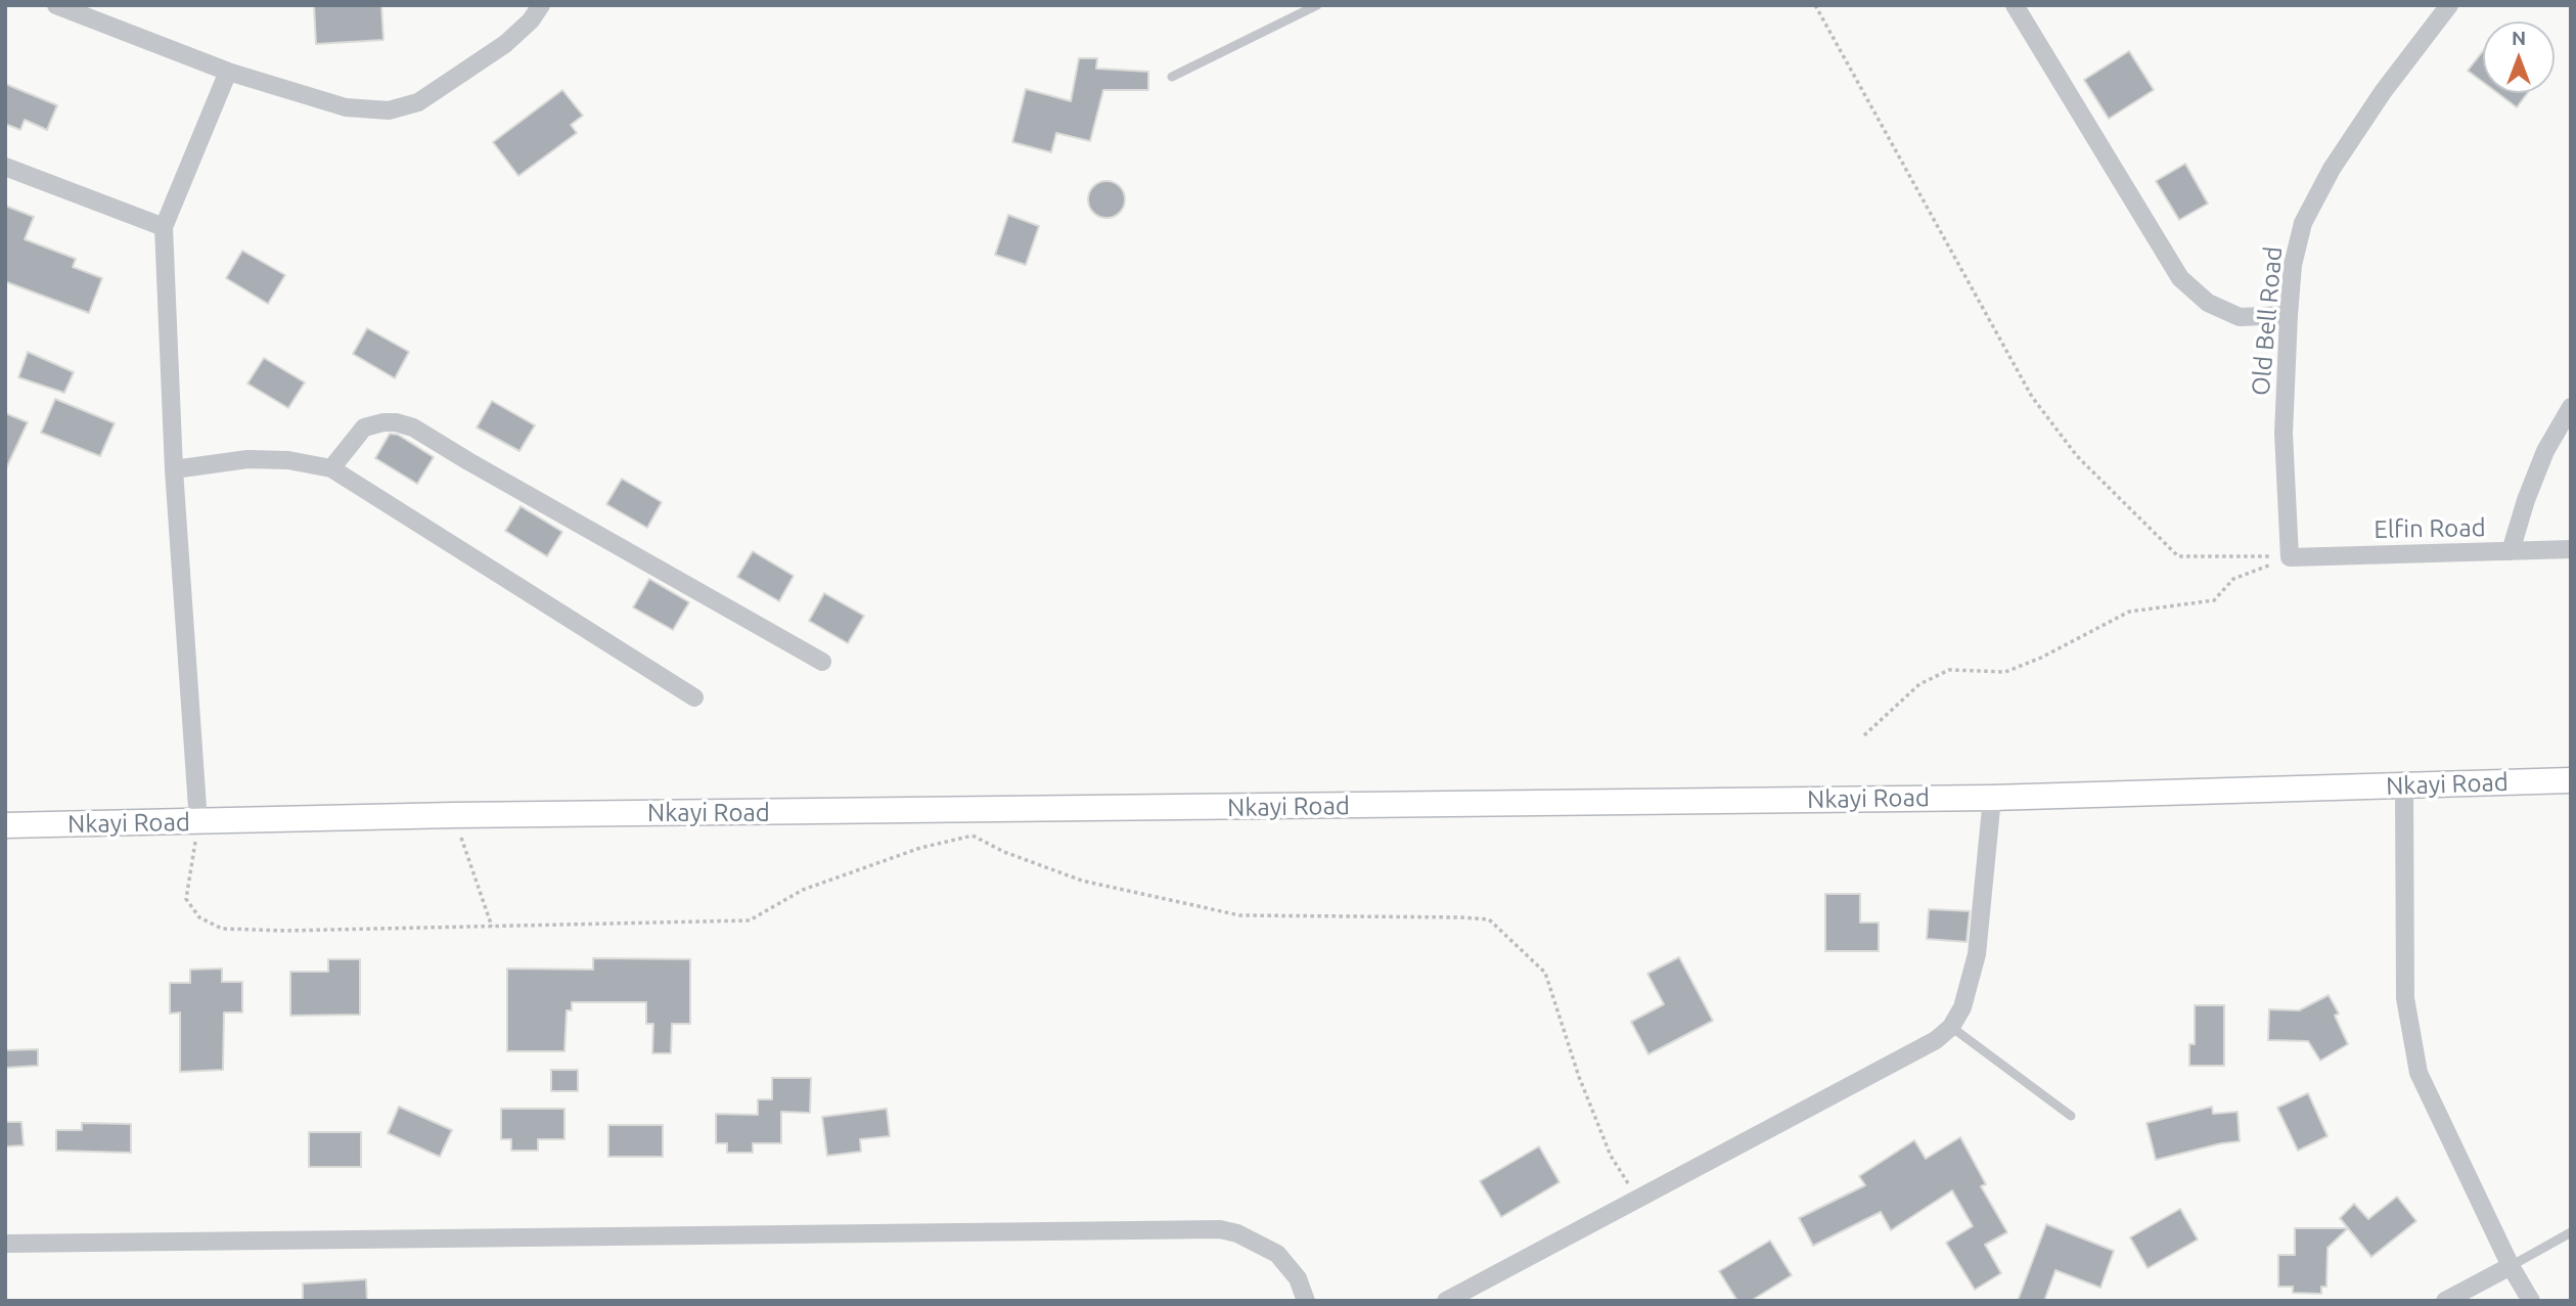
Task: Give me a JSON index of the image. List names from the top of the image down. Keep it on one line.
{"streets":{"main road":["Nkayi Road"],"street":["Old Bell Road","Elfin Road"]},"crossings":[["Old Bell Road","Elfin Road"]],"north":"top"}
